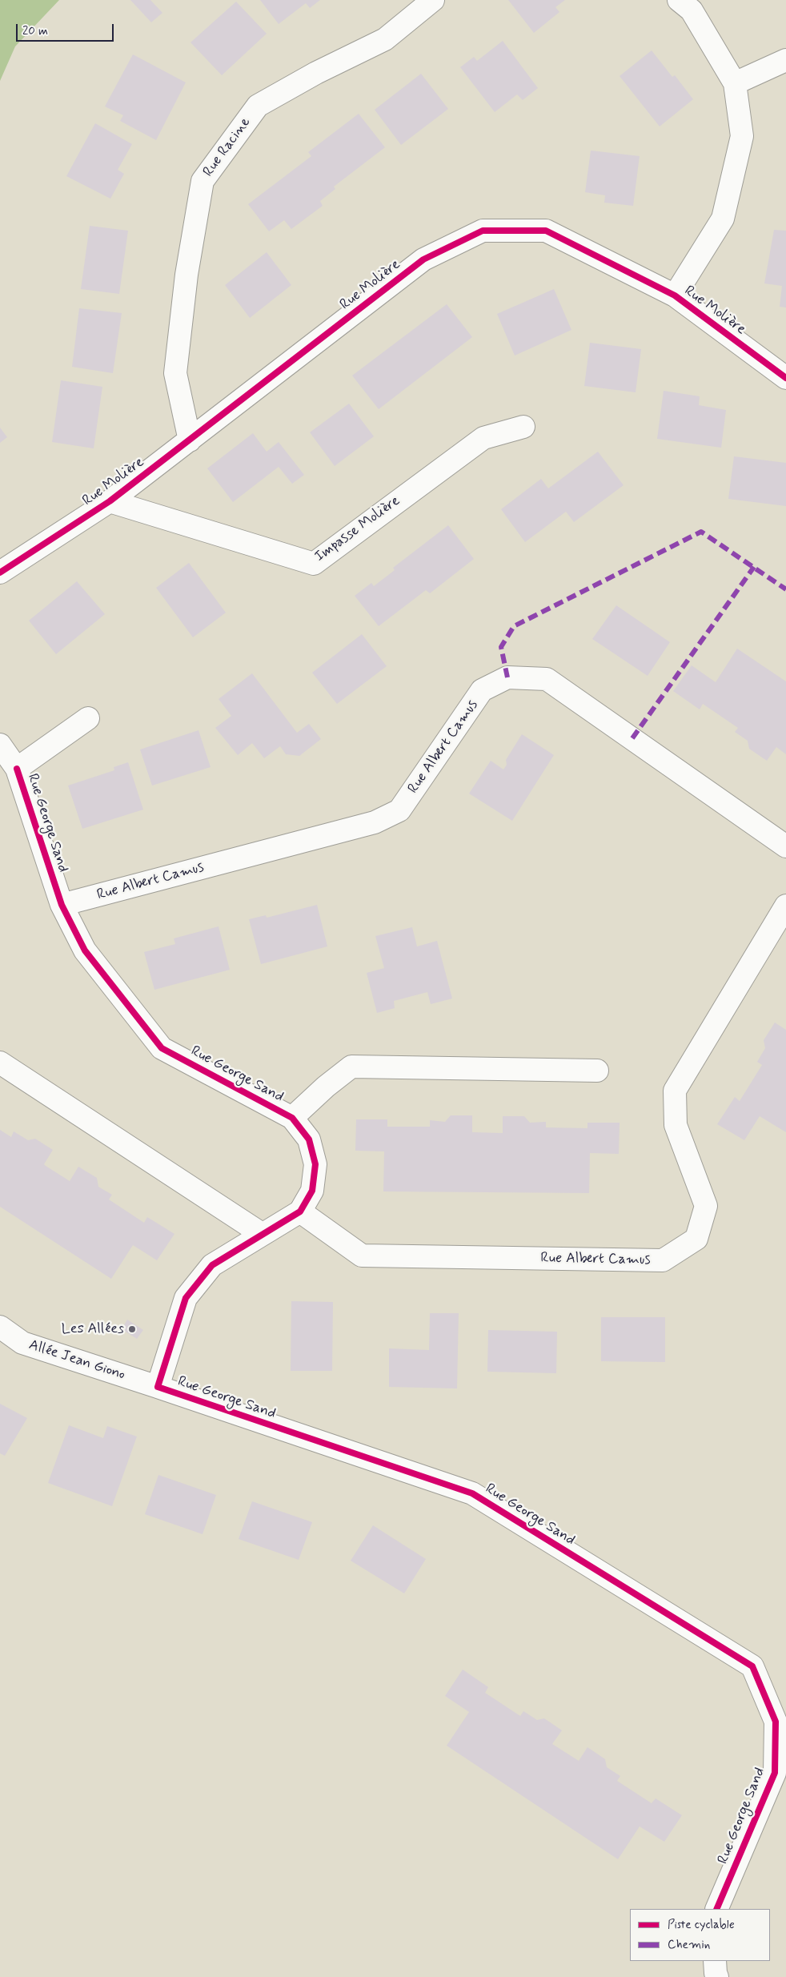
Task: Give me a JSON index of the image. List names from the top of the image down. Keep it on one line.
{"streets":{"street":["Rue Racine","Rue Molière","Impasse Molière","Rue Albert Camus","Rue George Sand","Allée Jean Giono"]},"crossings":[["Rue Racine","Rue Molière"],["Rue Molière","Impasse Molière"],["Rue Albert Camus","Rue George Sand"],["Rue George Sand","Allée Jean Giono"]],"places":["Les Allées"],"legend":["Piste cyclable","Chemin"],"scale_bar":"20 m"}
